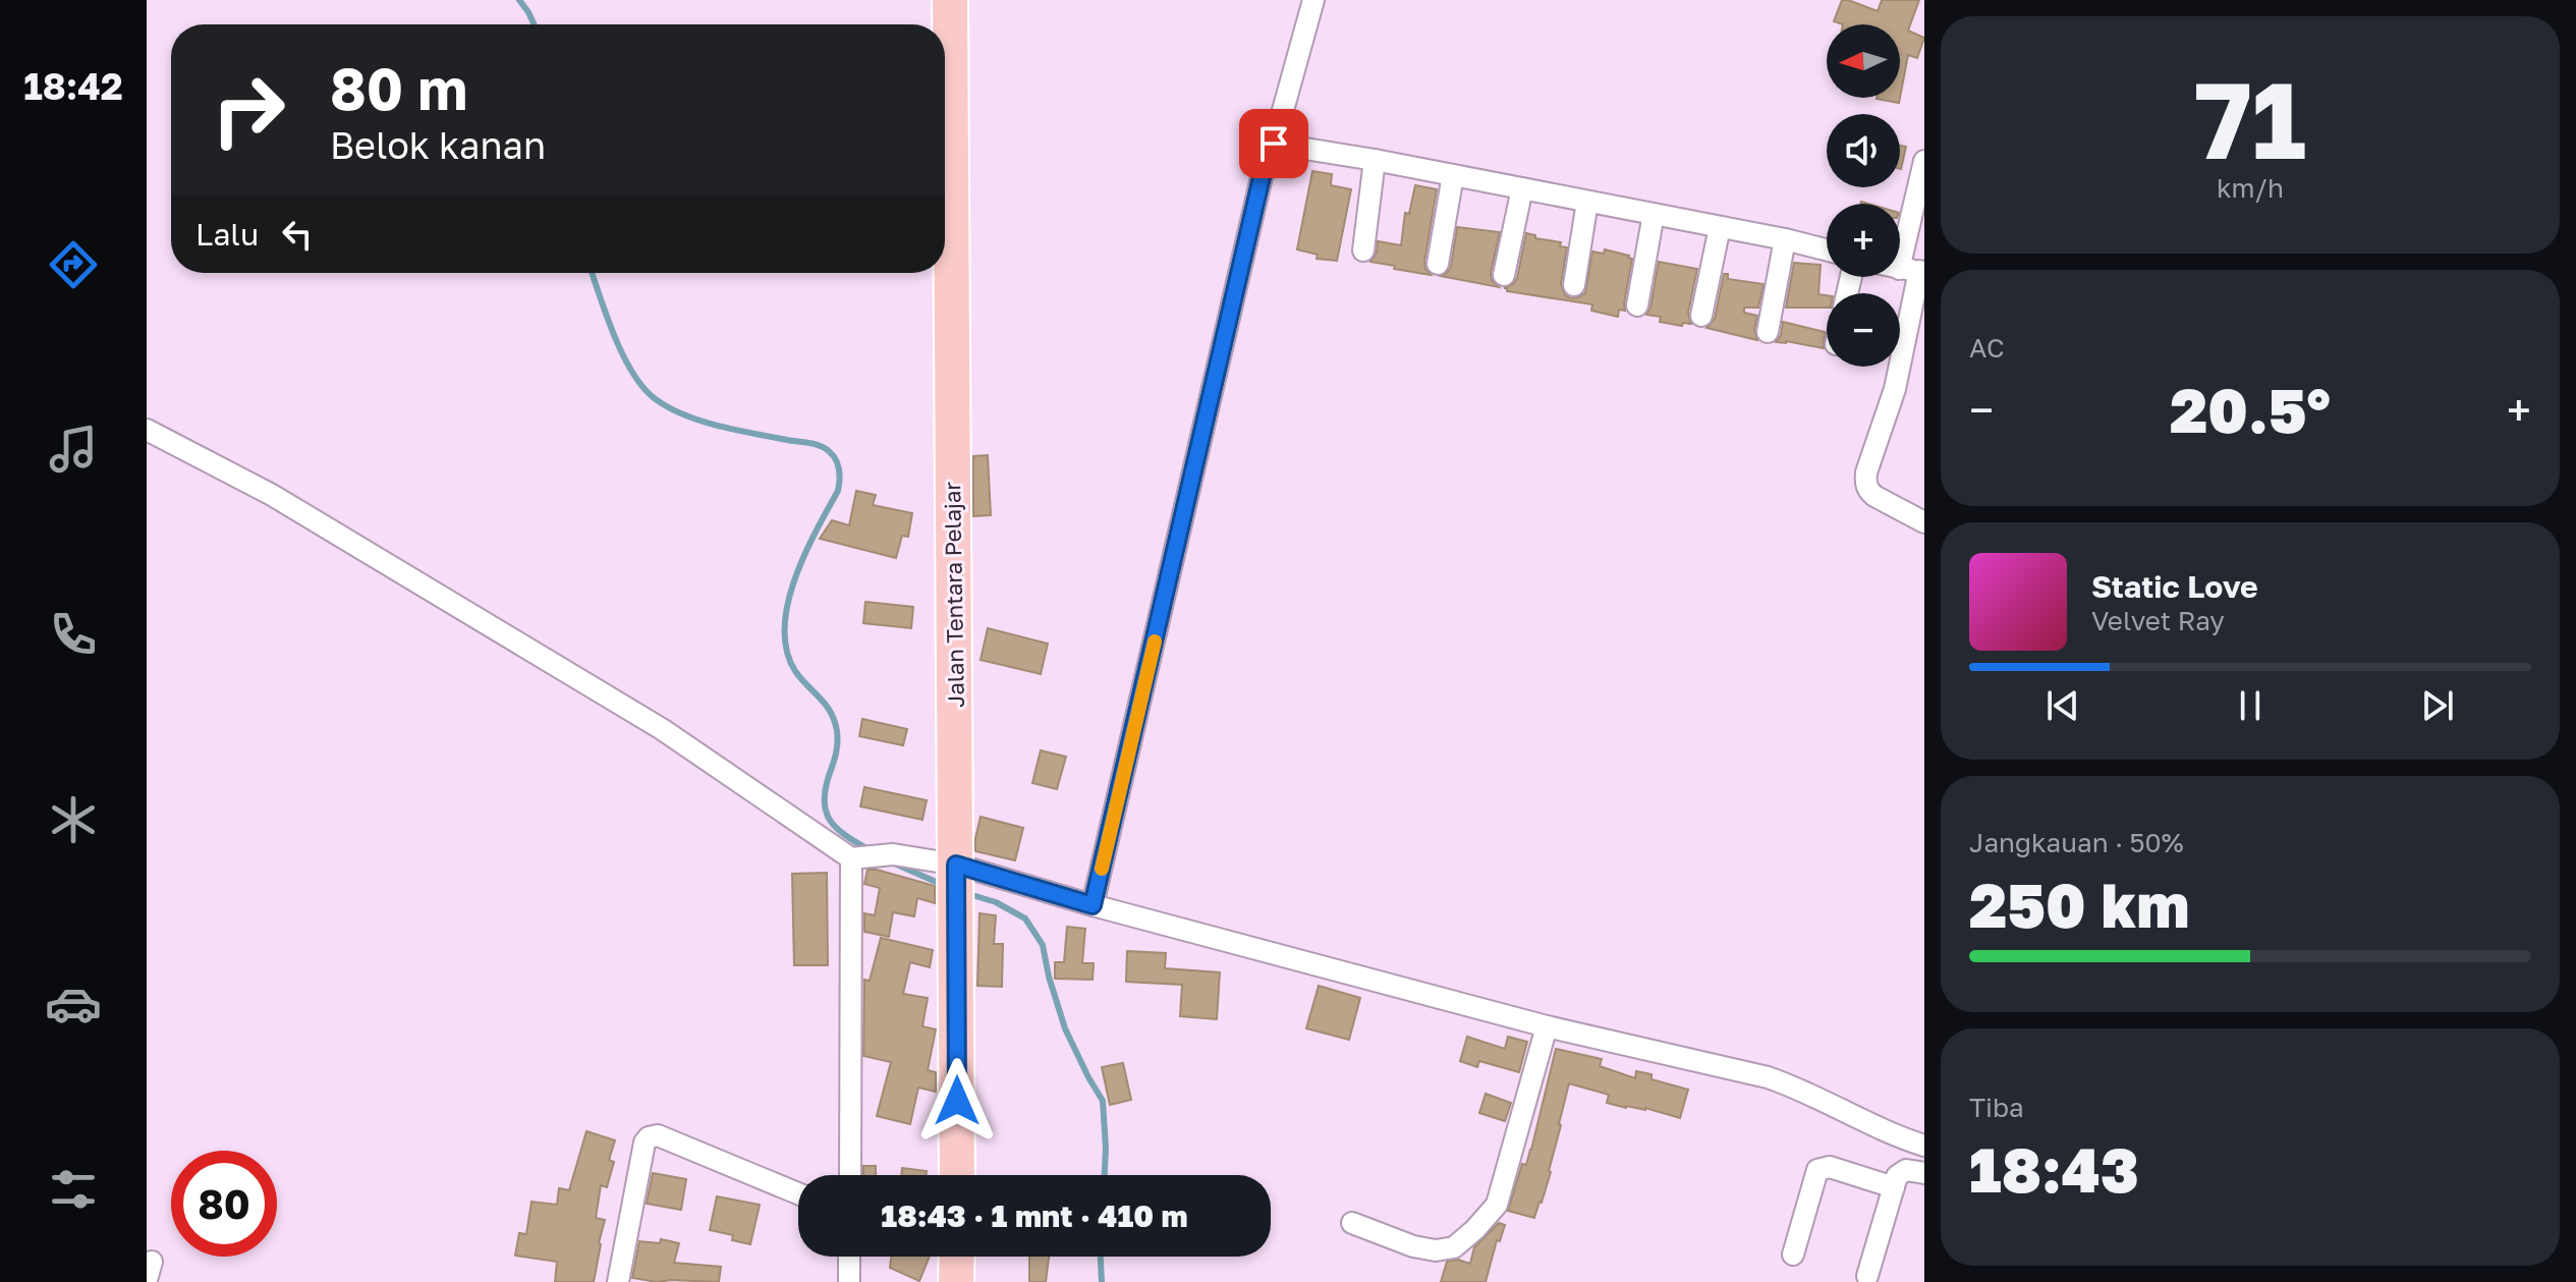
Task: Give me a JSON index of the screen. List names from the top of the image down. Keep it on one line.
{"streets":{"highway":["Jalan Tentara Pelajar"]},"north":"left","page":{"tabs":"18:42","tile":[["71","km/h"],"AC",["Jangkauan · 50%","250 km"],["Tiba","18:43"]],"map_buttons":["+","−"],"turn":["80 m","Belok kanan"],"then":"Lalu","heat":["−","20.5°","+"],"song":["Static Love","Velvet Ray"],"limit":"80","trip":"18:43 · 1 mnt · 410 m"}}
